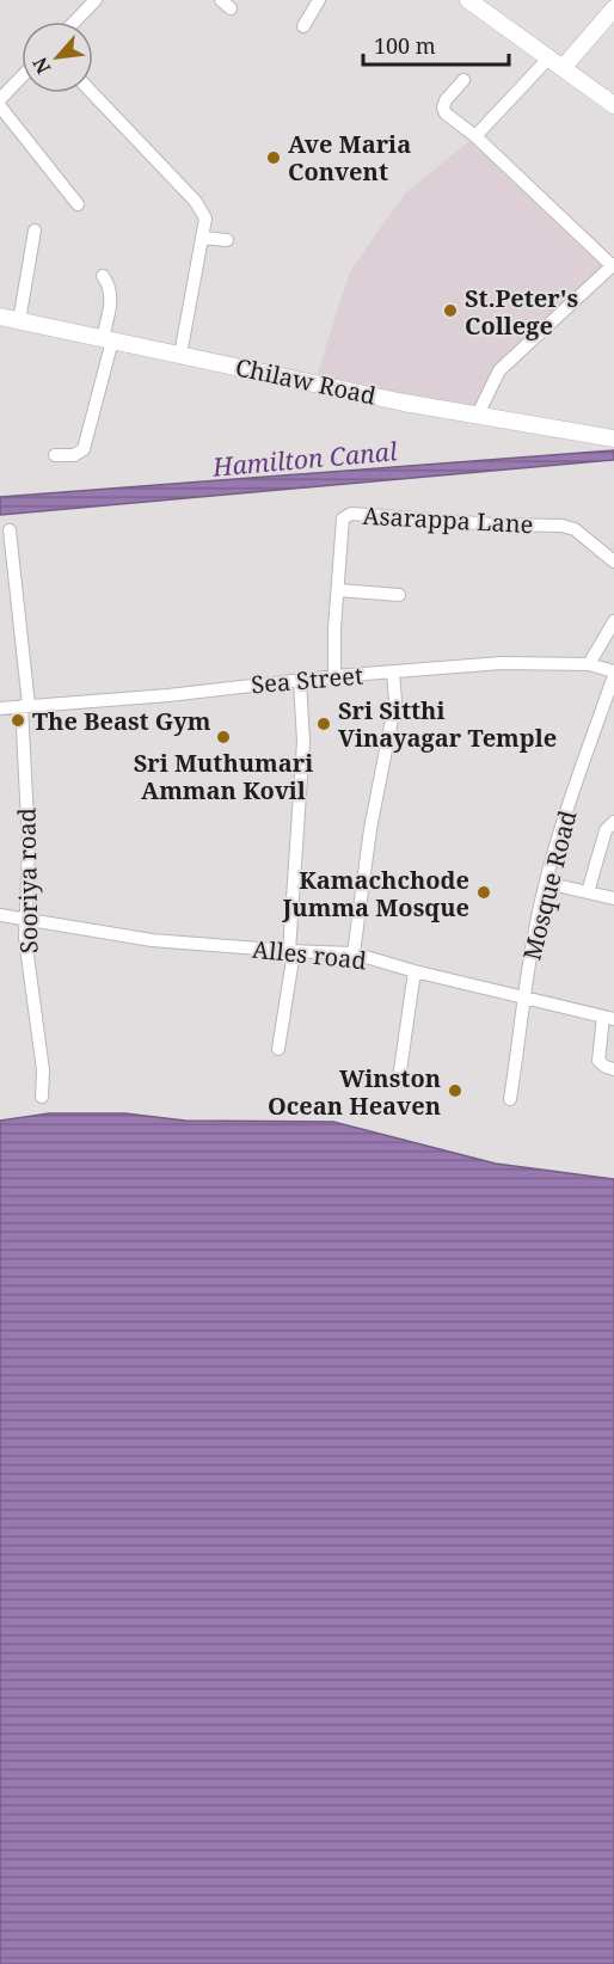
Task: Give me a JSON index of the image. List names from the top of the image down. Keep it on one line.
{"streets":{"main road":["Chilaw Road"],"street":["Asarappa Lane","Sea Street","Sooriya road","Mosque Road","Alles road"]},"crossings":[["Asarappa Lane","Sea Street"],["Sea Street","Sooriya road"],["Sea Street","Mosque Road"],["Sooriya road","Alles road"],["Mosque Road","Alles road"]],"water":["Hamilton Canal"],"places":["Ave Maria Convent","St.Peter's College","The Beast Gym","Sri Sitthi Vinayagar Temple","Sri Muthumari Amman Kovil","Kamachchode Jumma Mosque","Winston Ocean Heaven"],"scale_bar":"100 m","north":"bottom left"}
